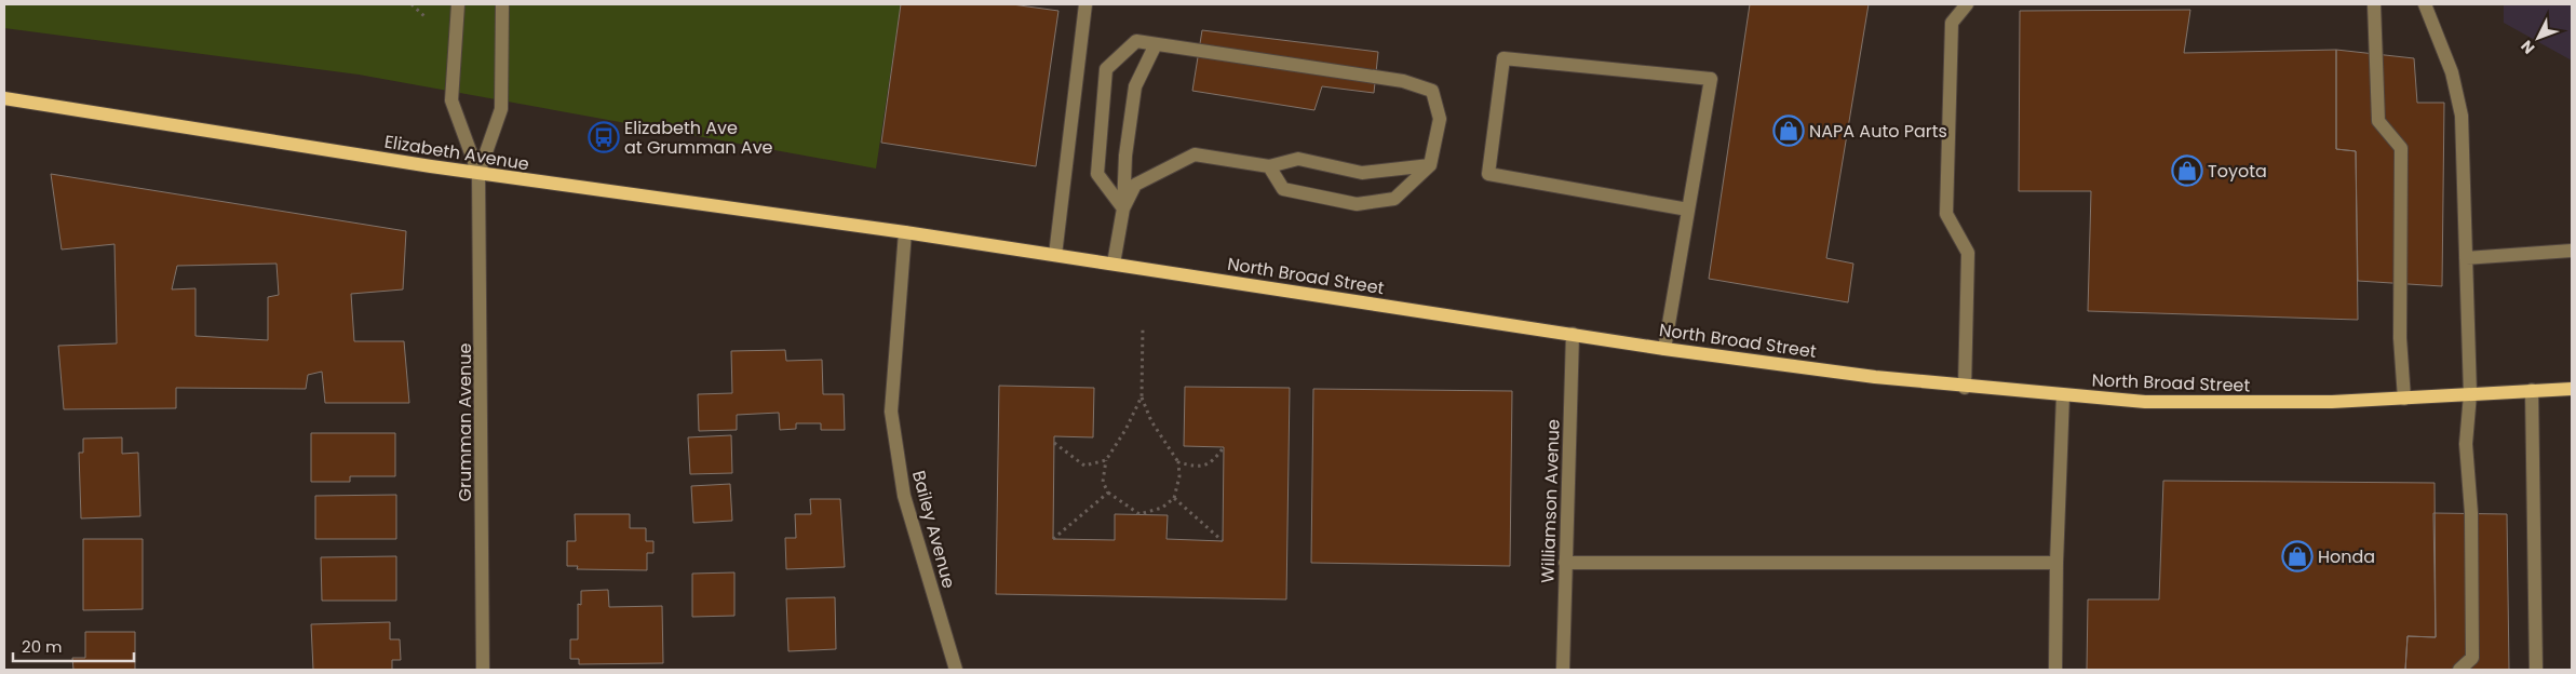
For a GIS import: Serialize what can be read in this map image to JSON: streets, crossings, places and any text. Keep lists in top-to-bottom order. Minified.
{"streets":{"main road":["Elizabeth Avenue","North Broad Street"],"street":["Grumman Avenue","Williamson Avenue","Bailey Avenue"]},"crossings":[["Elizabeth Avenue","North Broad Street"],["Elizabeth Avenue","Grumman Avenue"],["Elizabeth Avenue","Bailey Avenue"],["North Broad Street","Williamson Avenue"],["North Broad Street","Bailey Avenue"]],"places":{"shop":["NAPA Auto Parts","Toyota","Honda"],"bus stop":["Elizabeth Ave at Grumman Ave"]},"scale_bar":"20 m","north":"bottom left"}
